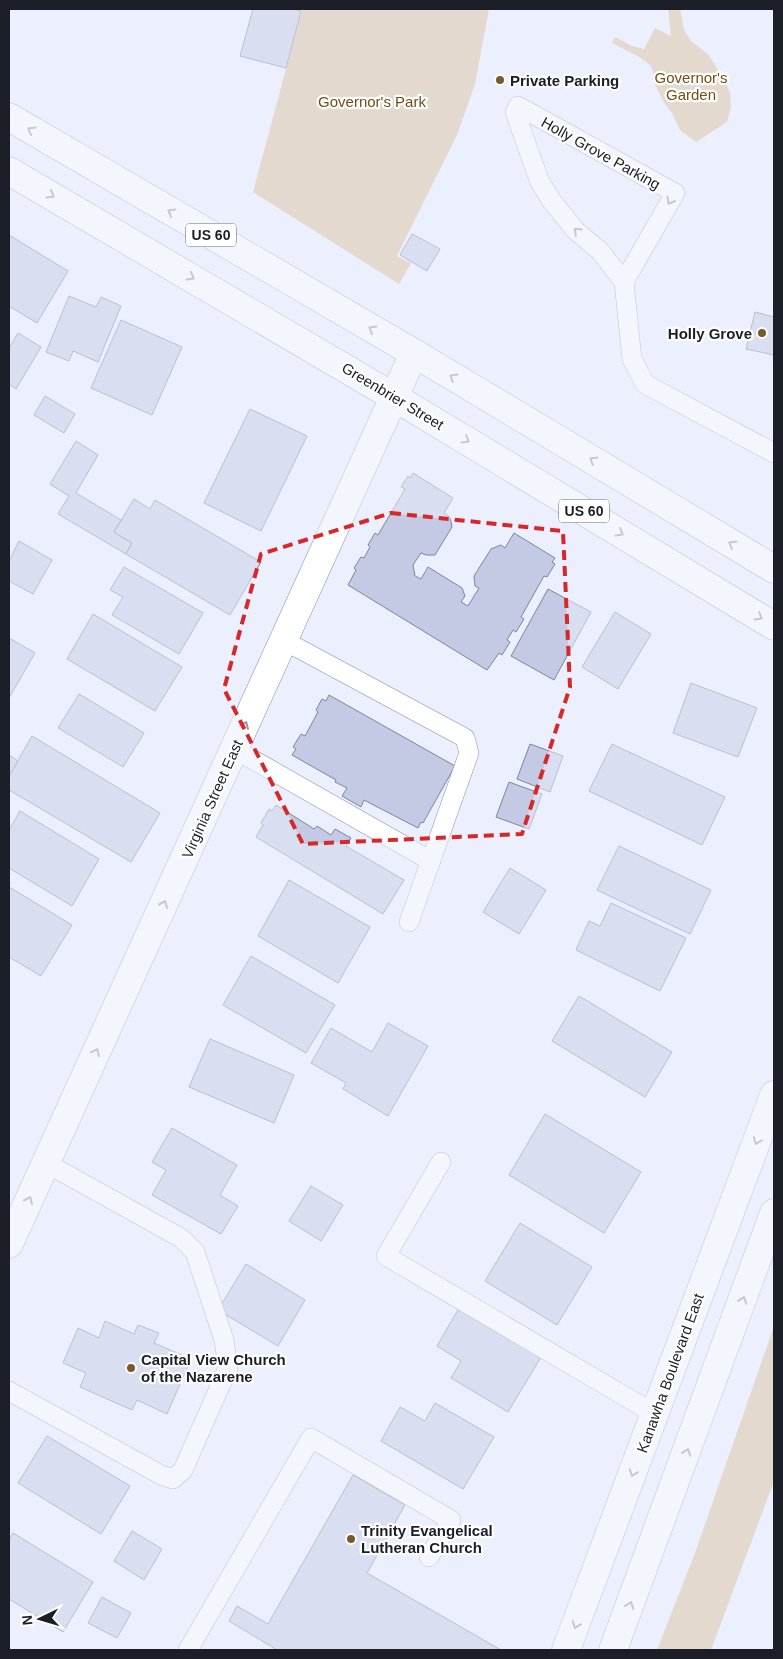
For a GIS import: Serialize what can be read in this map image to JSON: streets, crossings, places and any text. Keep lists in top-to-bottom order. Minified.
{"streets":{"main road":["US 60","Greenbrier Street","Virginia Street East","Kanawha Boulevard East"],"lane":["Holly Grove Parking"]},"crossings":[["US 60","Virginia Street East"],["Greenbrier Street","Virginia Street East"]],"one_way":["Virginia Street East"],"parks":["Governor's Garden","Governor's Park"],"places":["Private Parking","Holly Grove","Capital View Church of the Nazarene","Trinity Evangelical Lutheran Church"],"north":"left"}
